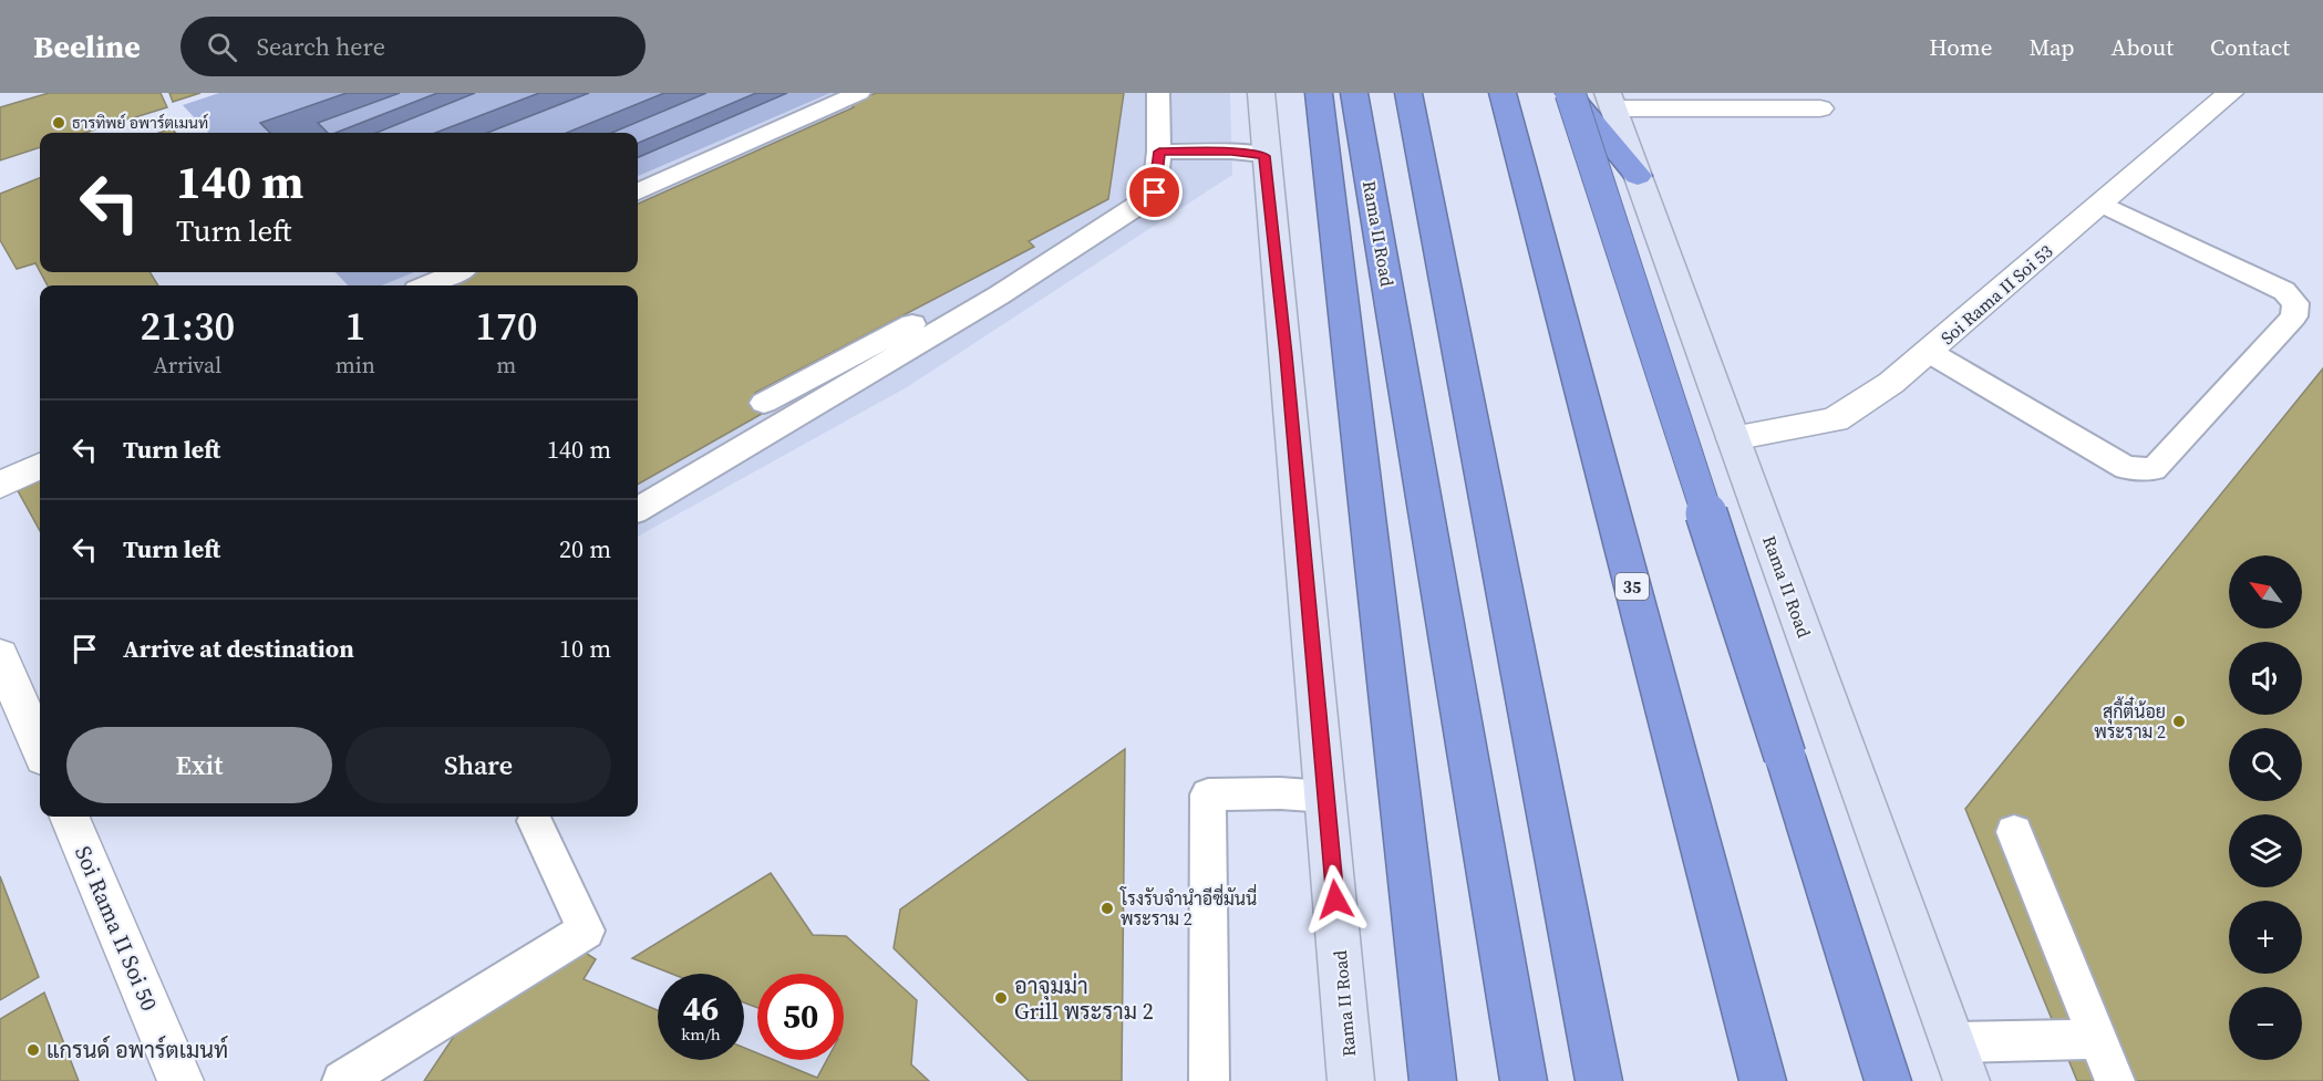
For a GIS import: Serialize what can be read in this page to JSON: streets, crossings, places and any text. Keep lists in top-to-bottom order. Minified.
{"streets":{"highway":["Rama II Road","35"],"street":["Soi Rama II Soi 53","Soi Rama II Soi 50"]},"crossings":[["Rama II Road","Soi Rama II Soi 53"]],"places":["ธารทิพย์ อพาร์ตเมนท์","สุกี้ตี๋น้อย พระราม 2","โรงรับจำนำอีซี่มันนี่ พระราม 2","อาจุมม่า Grill พระราม 2","แกรนด์ อพาร์ตเมนท์"],"north":"top left","page":{"header":"Beeline","search":"Search here","nav":["Home","Map","About","Contact"],"turn":["140 m","Turn left"],"eta":["21:30","Arrival","1","min","170","m"],"list":[{"name":"Turn left","value":"140 m"},{"name":"Turn left","value":"20 m"},{"name":"Arrive at destination","value":"10 m"}],"map_buttons":["+","−"],"buttons":["Exit","Share"],"speed":"46 km/h","limit":"50"}}
